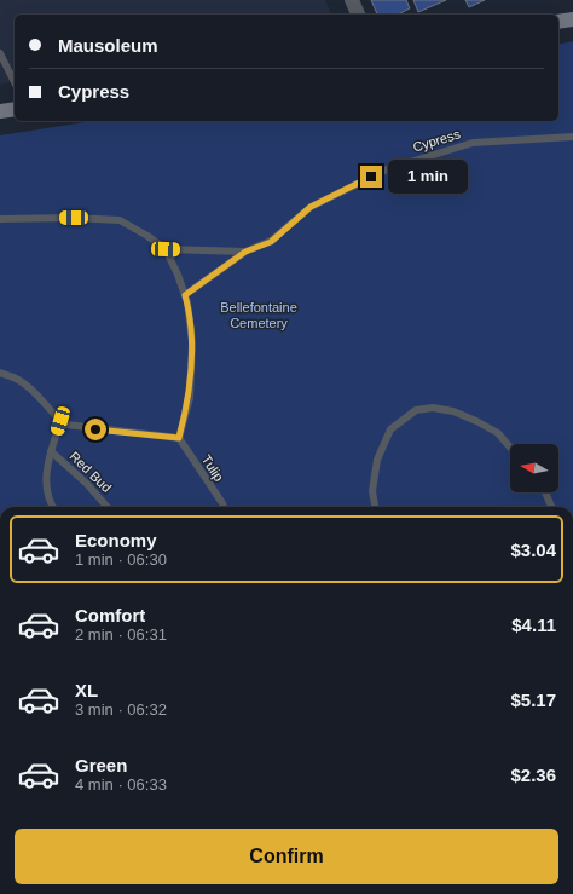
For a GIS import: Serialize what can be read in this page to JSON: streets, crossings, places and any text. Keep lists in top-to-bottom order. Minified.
{"streets":{"lane":["Cypress","Tulip","Red Bud"]},"parks":["Bellefontaine Cemetery"],"north":"left","page":{"banner":["Mausoleum","Cypress"],"bubble":"1 min","list":[{"name":"Economy","note":"1 min · 06:30","value":"$3.04"},{"name":"Comfort","note":"2 min · 06:31","value":"$4.11"},{"name":"XL","note":"3 min · 06:32","value":"$5.17"},{"name":"Green","note":"4 min · 06:33","value":"$2.36"}],"buttons":"Confirm"}}
